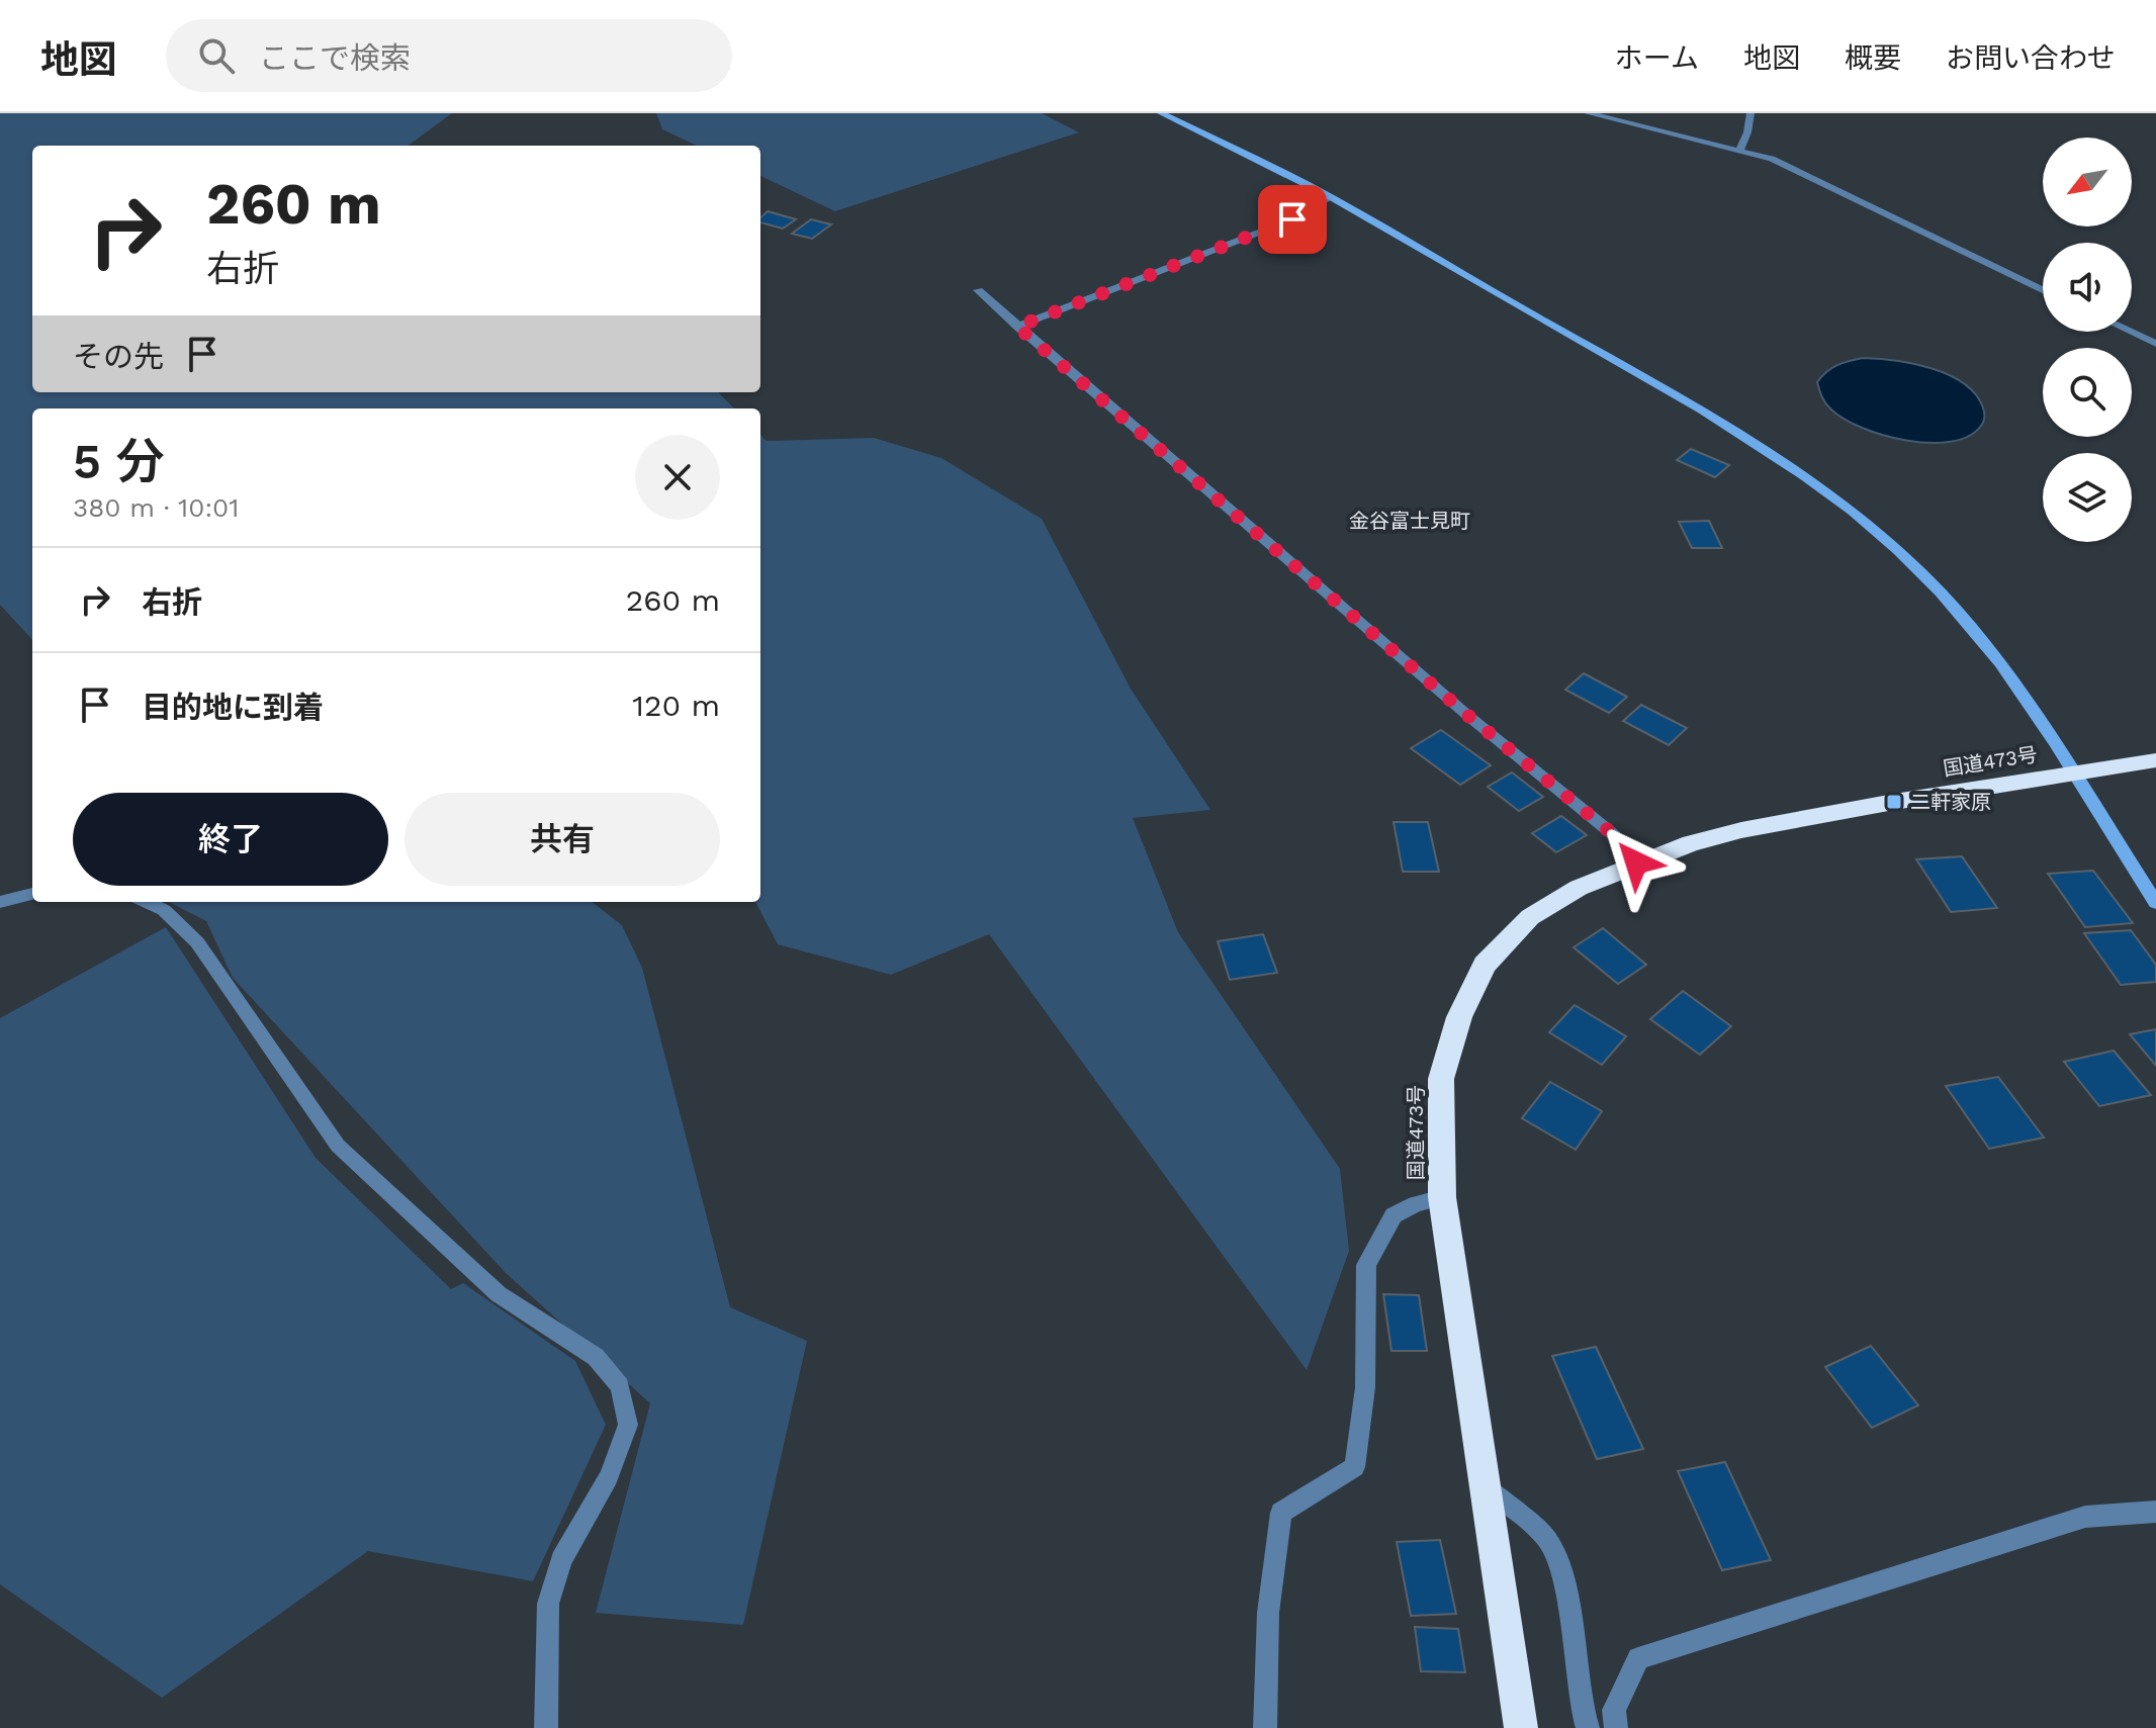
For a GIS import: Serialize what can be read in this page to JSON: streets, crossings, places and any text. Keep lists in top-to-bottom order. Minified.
{"streets":{"highway":["国道473号"]},"districts":["金谷富士見町"],"places":{"transit":["二軒家原"]},"north":"bottom left","page":{"header":"地図","search":"ここで検索","nav":["ホーム","地図","概要","お問い合わせ"],"turn":["260 m","右折"],"then":"その先","heading":["5 分","380 m · 10:01"],"list":[{"name":"右折","value":"260 m"},{"name":"目的地に到着","value":"120 m"}],"buttons":["終了","共有"]}}
